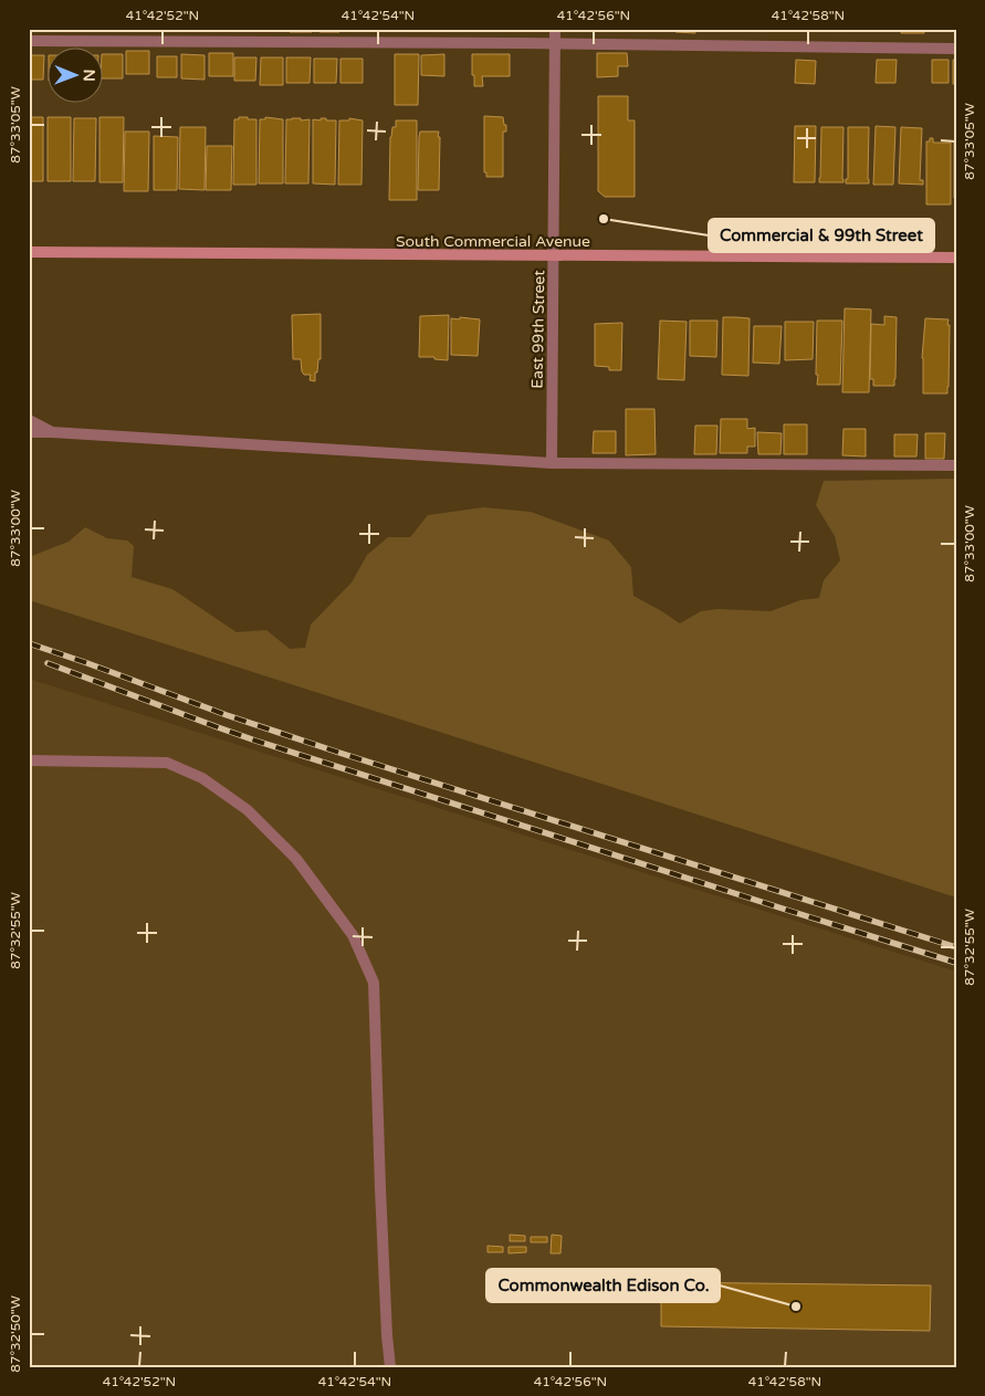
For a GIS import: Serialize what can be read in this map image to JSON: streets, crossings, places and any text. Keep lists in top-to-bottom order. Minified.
{"streets":{"main road":["South Commercial Avenue"],"street":["East 99th Street"]},"crossings":[["South Commercial Avenue","East 99th Street"]],"places":["Commercial & 99th Street","Commonwealth Edison Co."],"north":"right","coordinates":["41°42'52\"N","41°42'54\"N","41°42'56\"N","41°42'58\"N","87°33'05\"W","87°33'00\"W","87°32'55\"W","87°32'50\"W"]}
